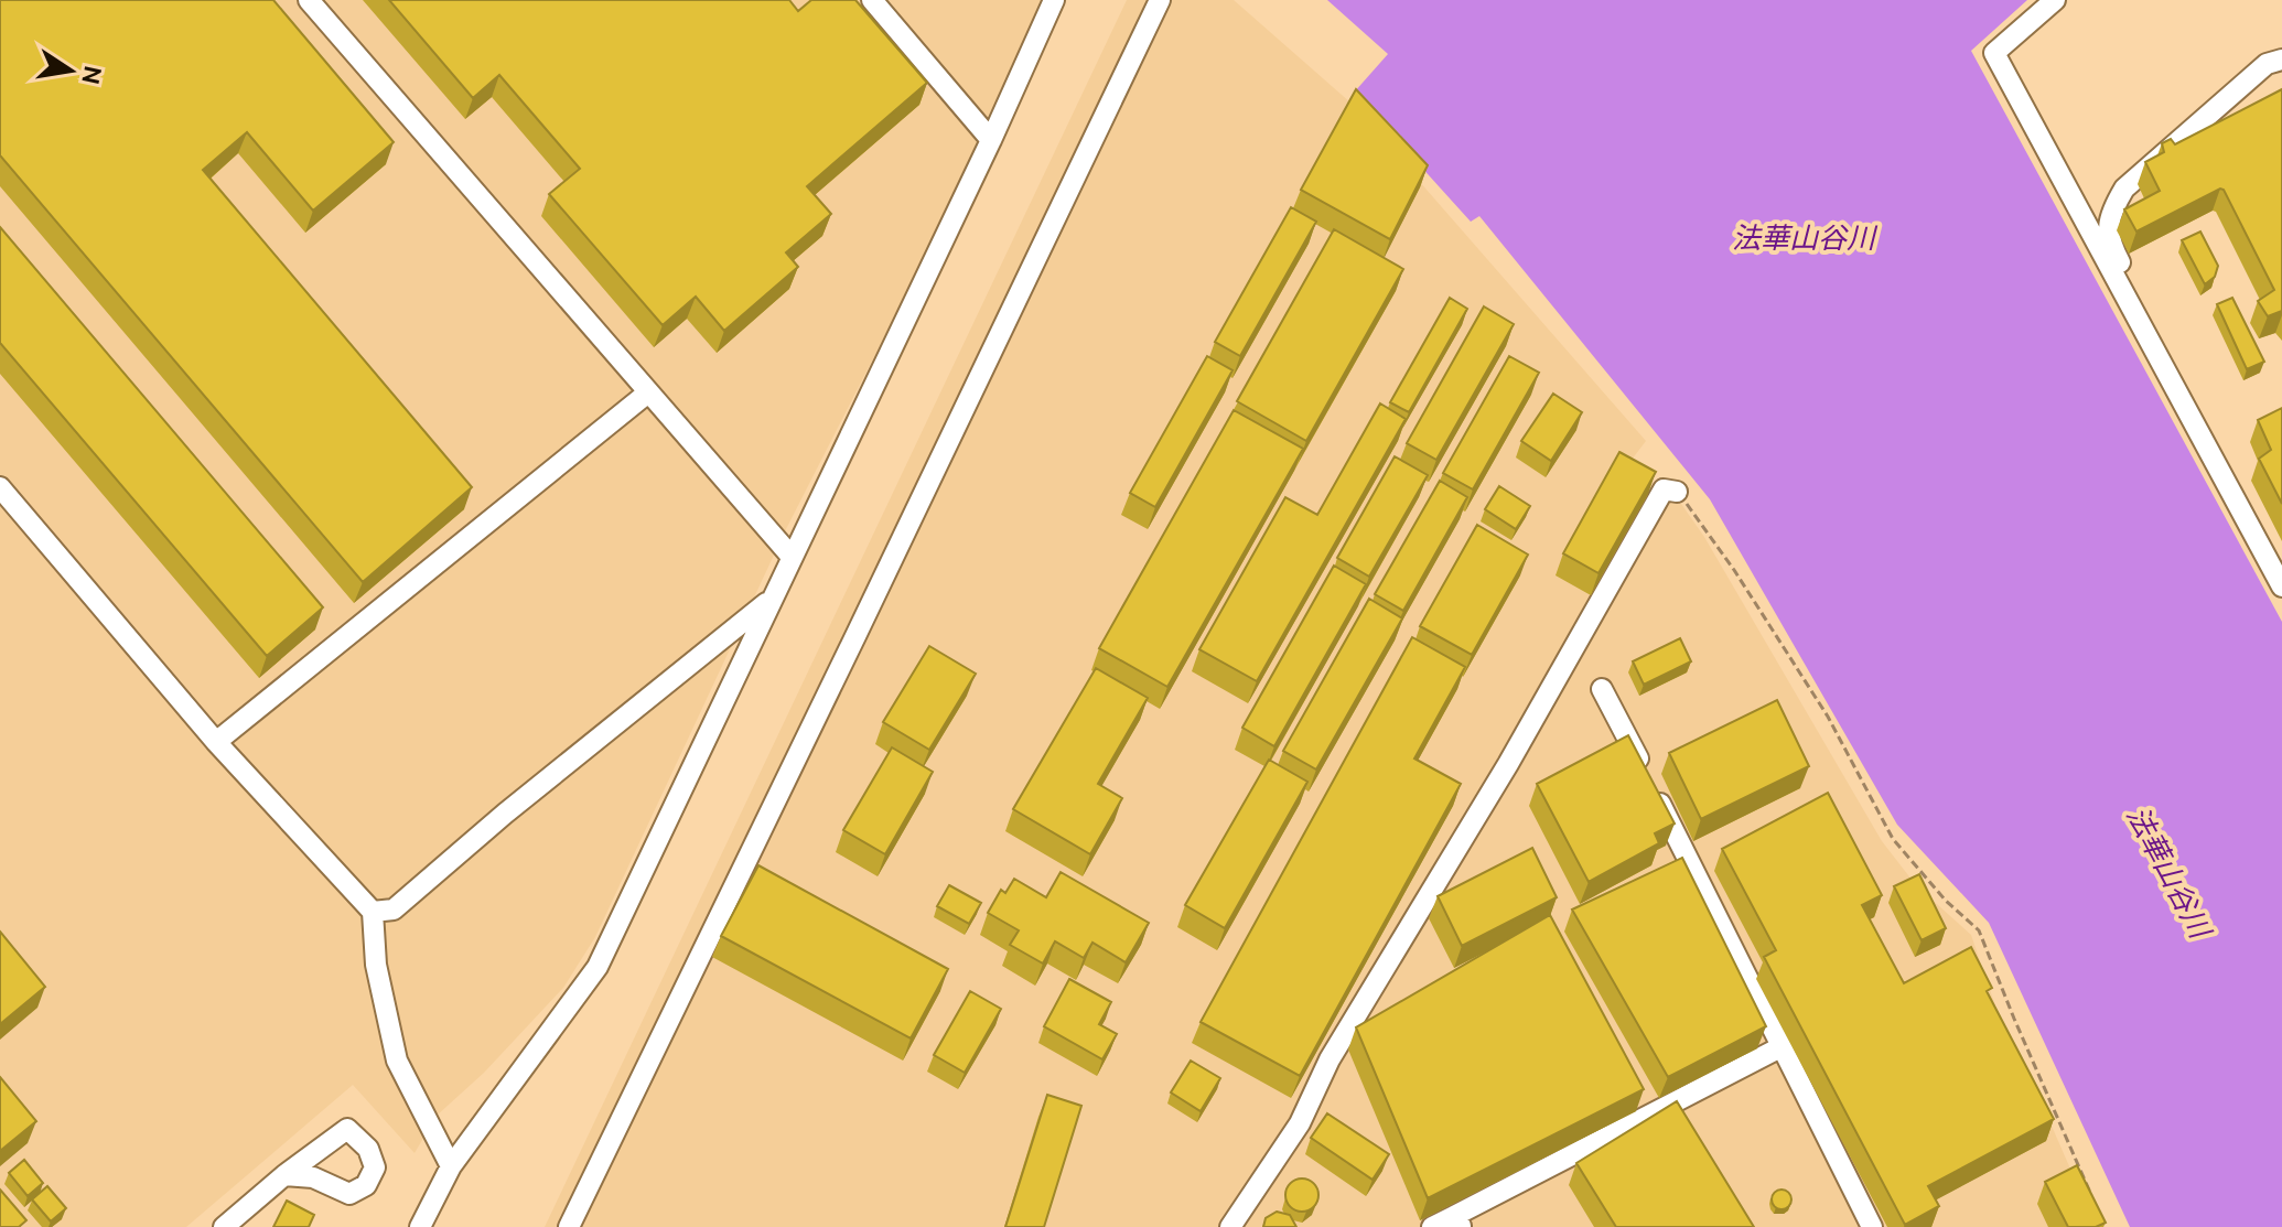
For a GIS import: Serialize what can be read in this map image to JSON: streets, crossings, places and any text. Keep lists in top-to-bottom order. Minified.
{"water":["法華山谷川"],"north":"right"}
